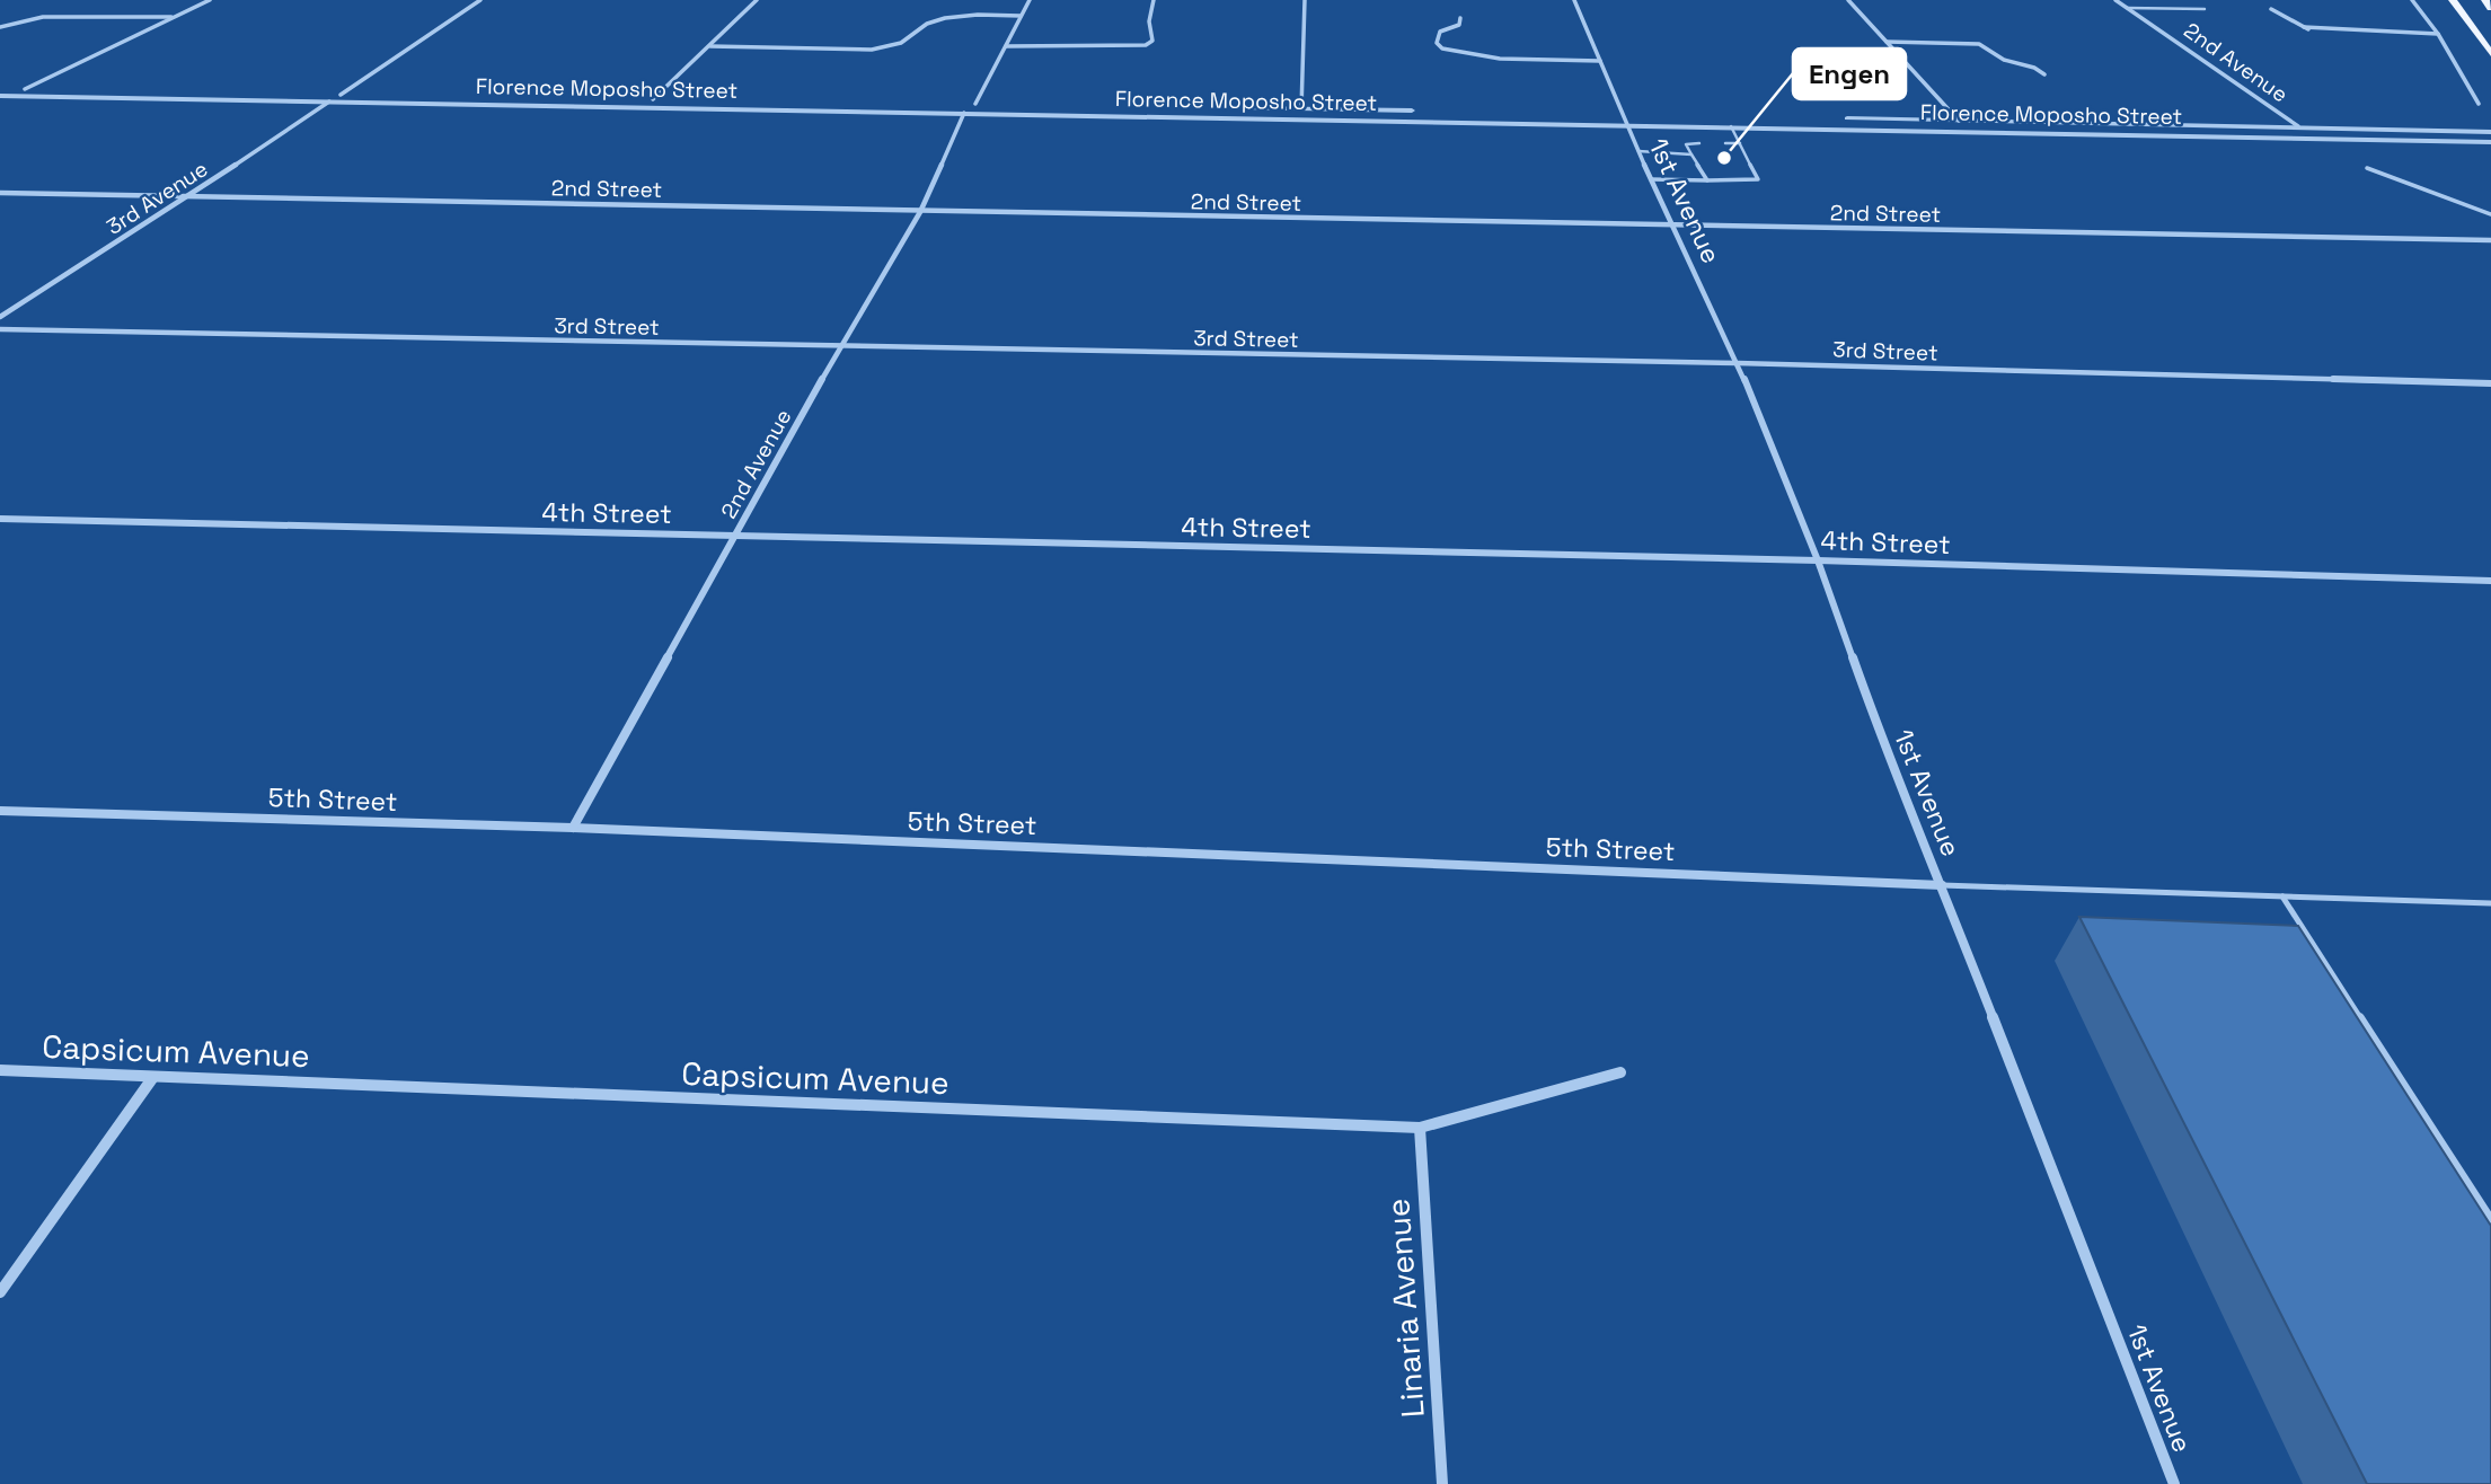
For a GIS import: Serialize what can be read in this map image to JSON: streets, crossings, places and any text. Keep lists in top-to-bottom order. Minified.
{"streets":{"street":["2nd Avenue","Florence Moposho Street","2nd Street","3rd Avenue","1st Avenue","3rd Street","4th Street","5th Street","Capsicum Avenue","Linaria Avenue"]},"crossings":[["2nd Avenue","Florence Moposho Street"],["2nd Avenue","2nd Street"],["2nd Avenue","3rd Street"],["2nd Avenue","4th Street"],["2nd Avenue","5th Street"],["Florence Moposho Street","3rd Avenue"],["Florence Moposho Street","1st Avenue"],["2nd Street","3rd Avenue"],["2nd Street","1st Avenue"],["1st Avenue","3rd Street"],["1st Avenue","4th Street"],["1st Avenue","5th Street"],["Capsicum Avenue","Linaria Avenue"]],"places":["Engen"]}
